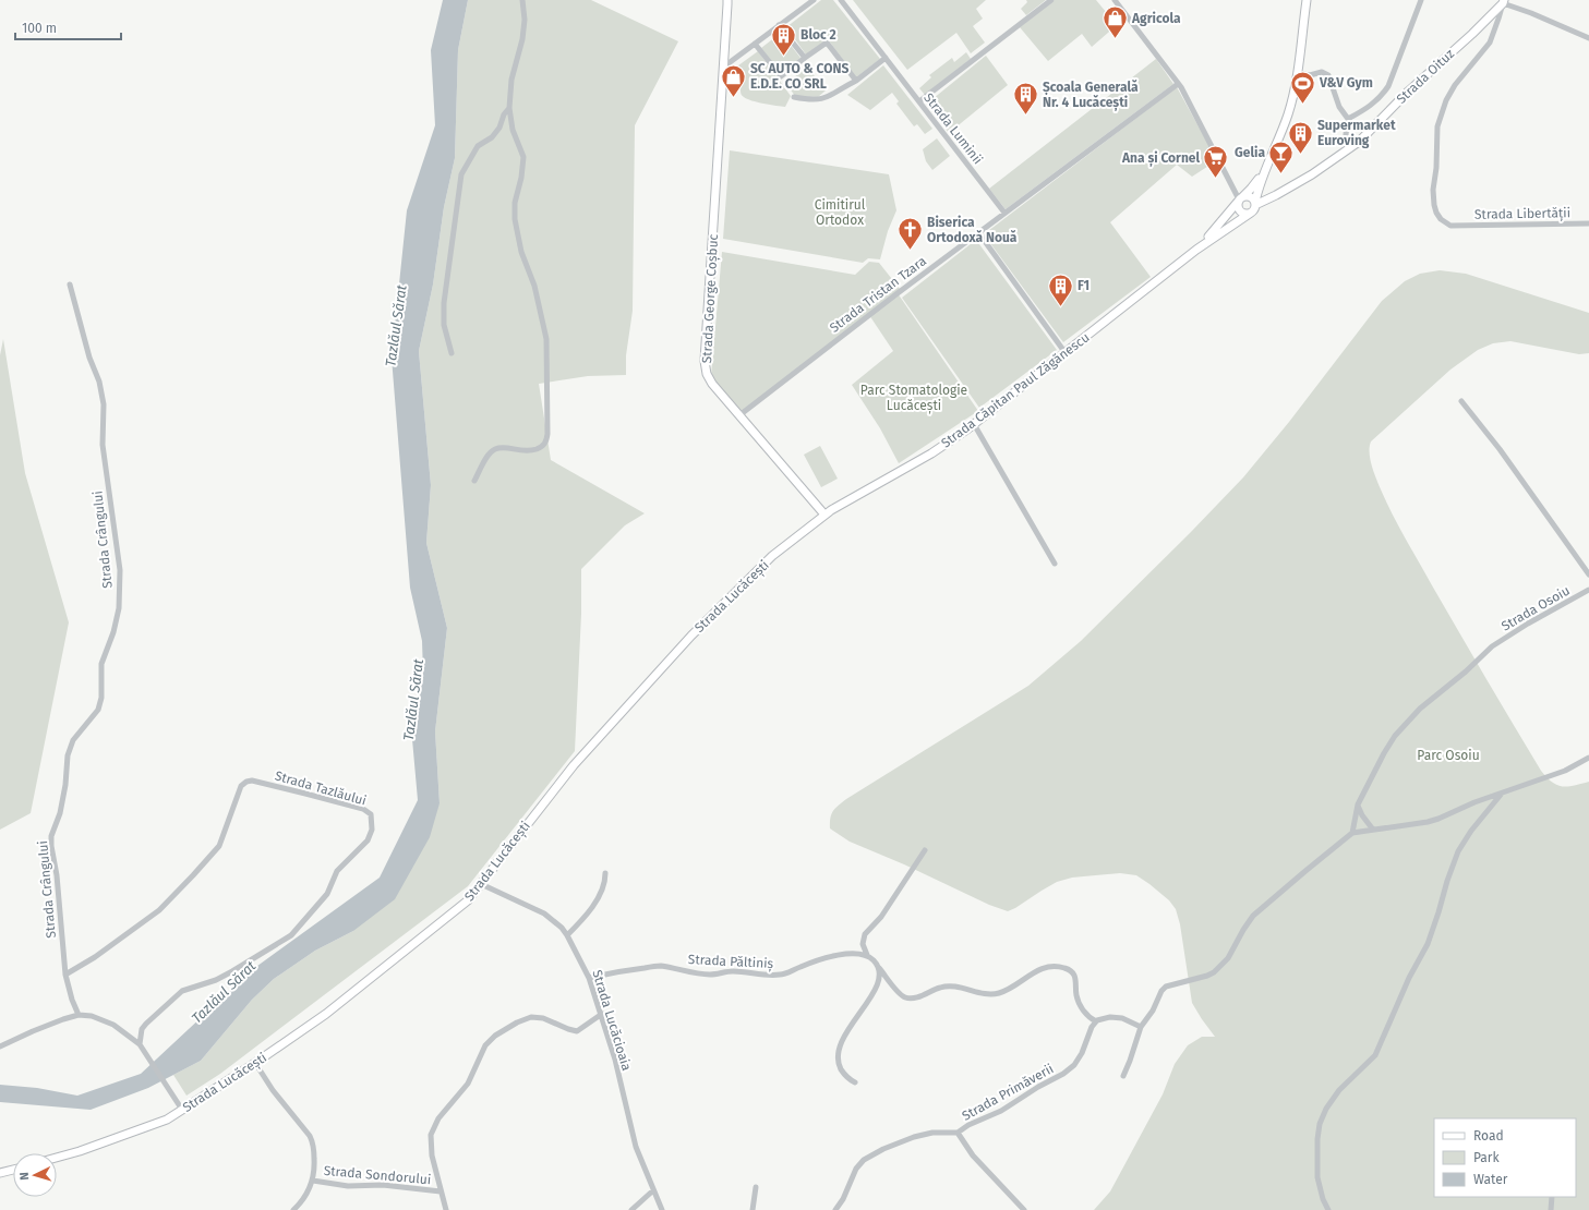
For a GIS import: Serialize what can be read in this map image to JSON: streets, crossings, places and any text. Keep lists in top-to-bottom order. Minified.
{"streets":{"main road":["Strada Oituz","Strada George Coșbuc","Strada Căpitan Paul Zăgănescu","Strada Lucăcești"],"street":["Strada Luminii","Strada Libertății","Strada Tristan Tzara","Strada Crângului","Strada Osoiu","Strada Tazlăului","Strada Păltiniș","Strada Lucăcioaia","Strada Primăverii","Strada Sondorului"]},"crossings":[["Strada Oituz","Strada Libertății"],["Strada Oituz","Strada Căpitan Paul Zăgănescu"],["Strada Luminii","Strada Tristan Tzara"],["Strada Tristan Tzara","Strada George Coșbuc"],["Strada George Coșbuc","Strada Căpitan Paul Zăgănescu"],["Strada George Coșbuc","Strada Lucăcești"],["Strada Căpitan Paul Zăgănescu","Strada Lucăcești"],["Strada Crângului","Strada Tazlăului"],["Strada Lucăcești","Strada Lucăcioaia"],["Strada Păltiniș","Strada Lucăcioaia"],["Strada Lucăcioaia","Strada Sondorului"]],"water":["Tazlăul Sărat"],"parks":["Cimitirul Ortodox","Parc Stomatologie Lucăcești","Parc Osoiu"],"places":{"shop":["Agricola","SC AUTO & CONS E.D.E. CO SRL"],"building":["Bloc 2","Școala Generală Nr. 4 Lucăcești","Supermarket Euroving","F1"],"sports":["V&V Gym"],"bar":["Gelia"],"supermarket":["Ana și Cornel"],"church":["Biserica Ortodoxă Nouă"]},"legend":["Road","Park","Water"],"scale_bar":"100 m","north":"left"}
